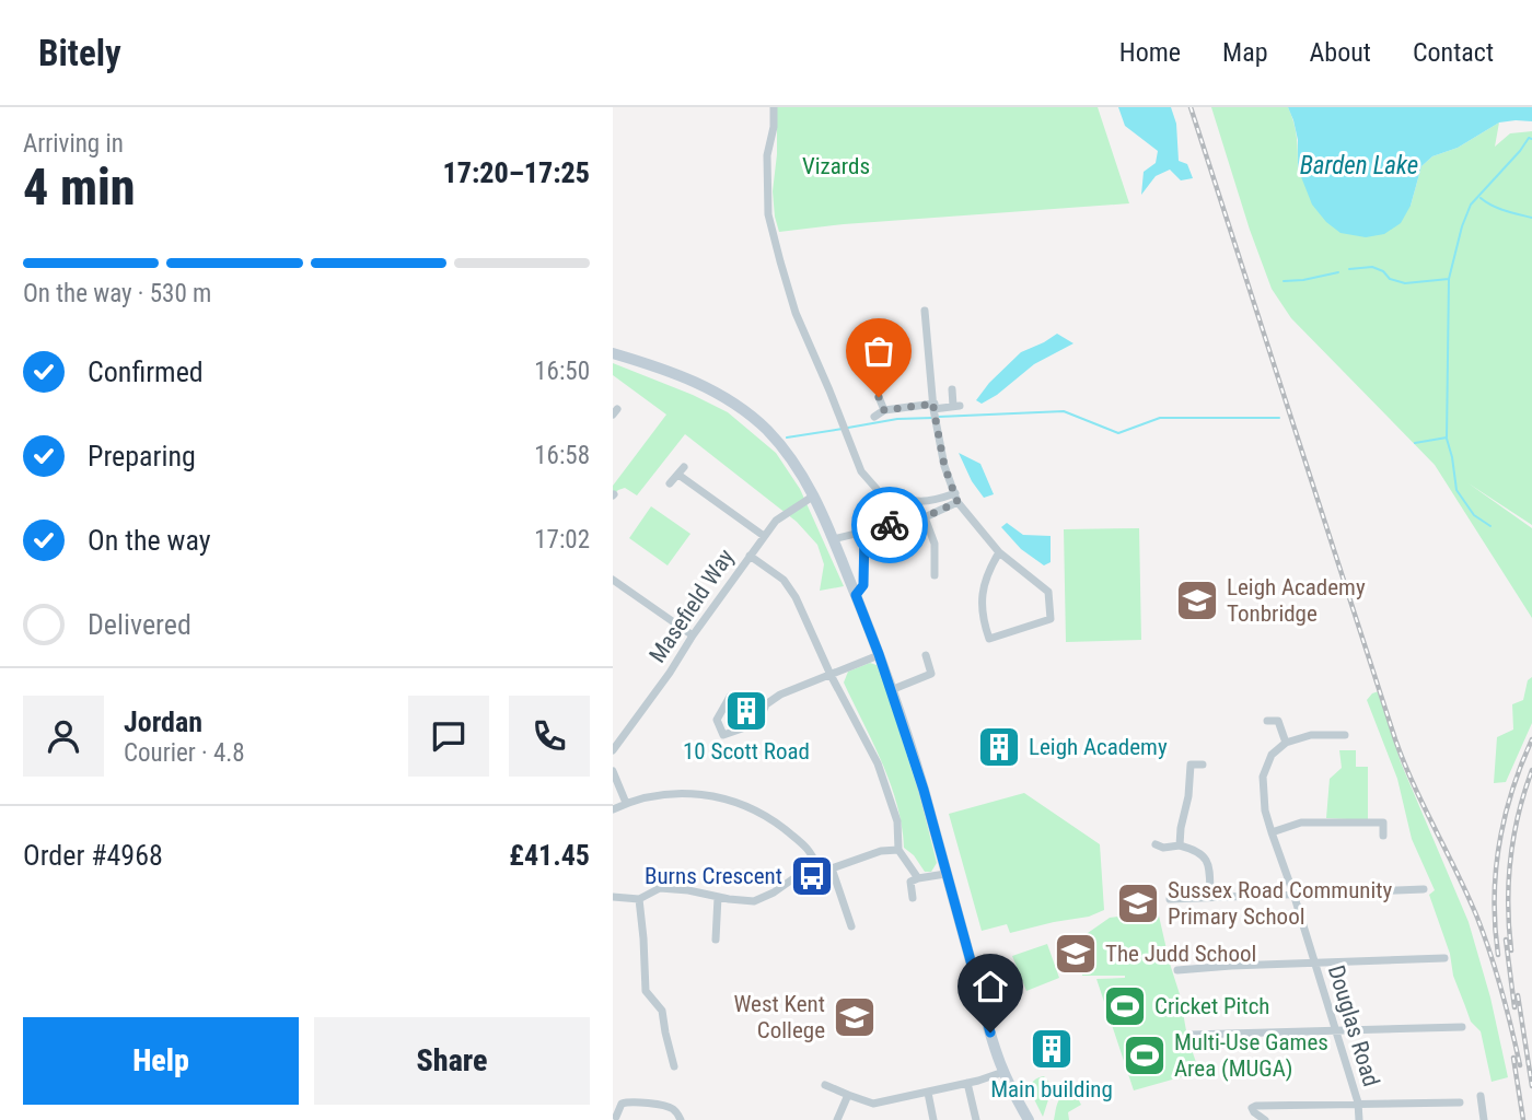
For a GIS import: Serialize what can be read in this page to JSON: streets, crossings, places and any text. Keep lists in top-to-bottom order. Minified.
{"streets":{"street":["Masefield Way","Douglas Road"]},"water":["Barden Lake"],"parks":["Vizards"],"places":{"school or university":["Leigh Academy Tonbridge","Sussex Road Community Primary School","The Judd School","West Kent College"],"building":["10 Scott Road","Leigh Academy","Main building"],"bus stop":["Burns Crescent"],"sports":["Cricket Pitch","Multi-Use Games Area (MUGA)"]},"page":{"header":"Bitely","nav":["Home","Map","About","Contact"],"heading":["4 min","Arriving in","17:20–17:25"],"panel":["Jordan","Courier · 4.8","Order #4968","£41.45"],"bar":"On the way · 530 m","list":[["Confirmed","16:50"],["Preparing","16:58"],["On the way","17:02"],"Delivered"],"buttons":["Help","Share"]}}
